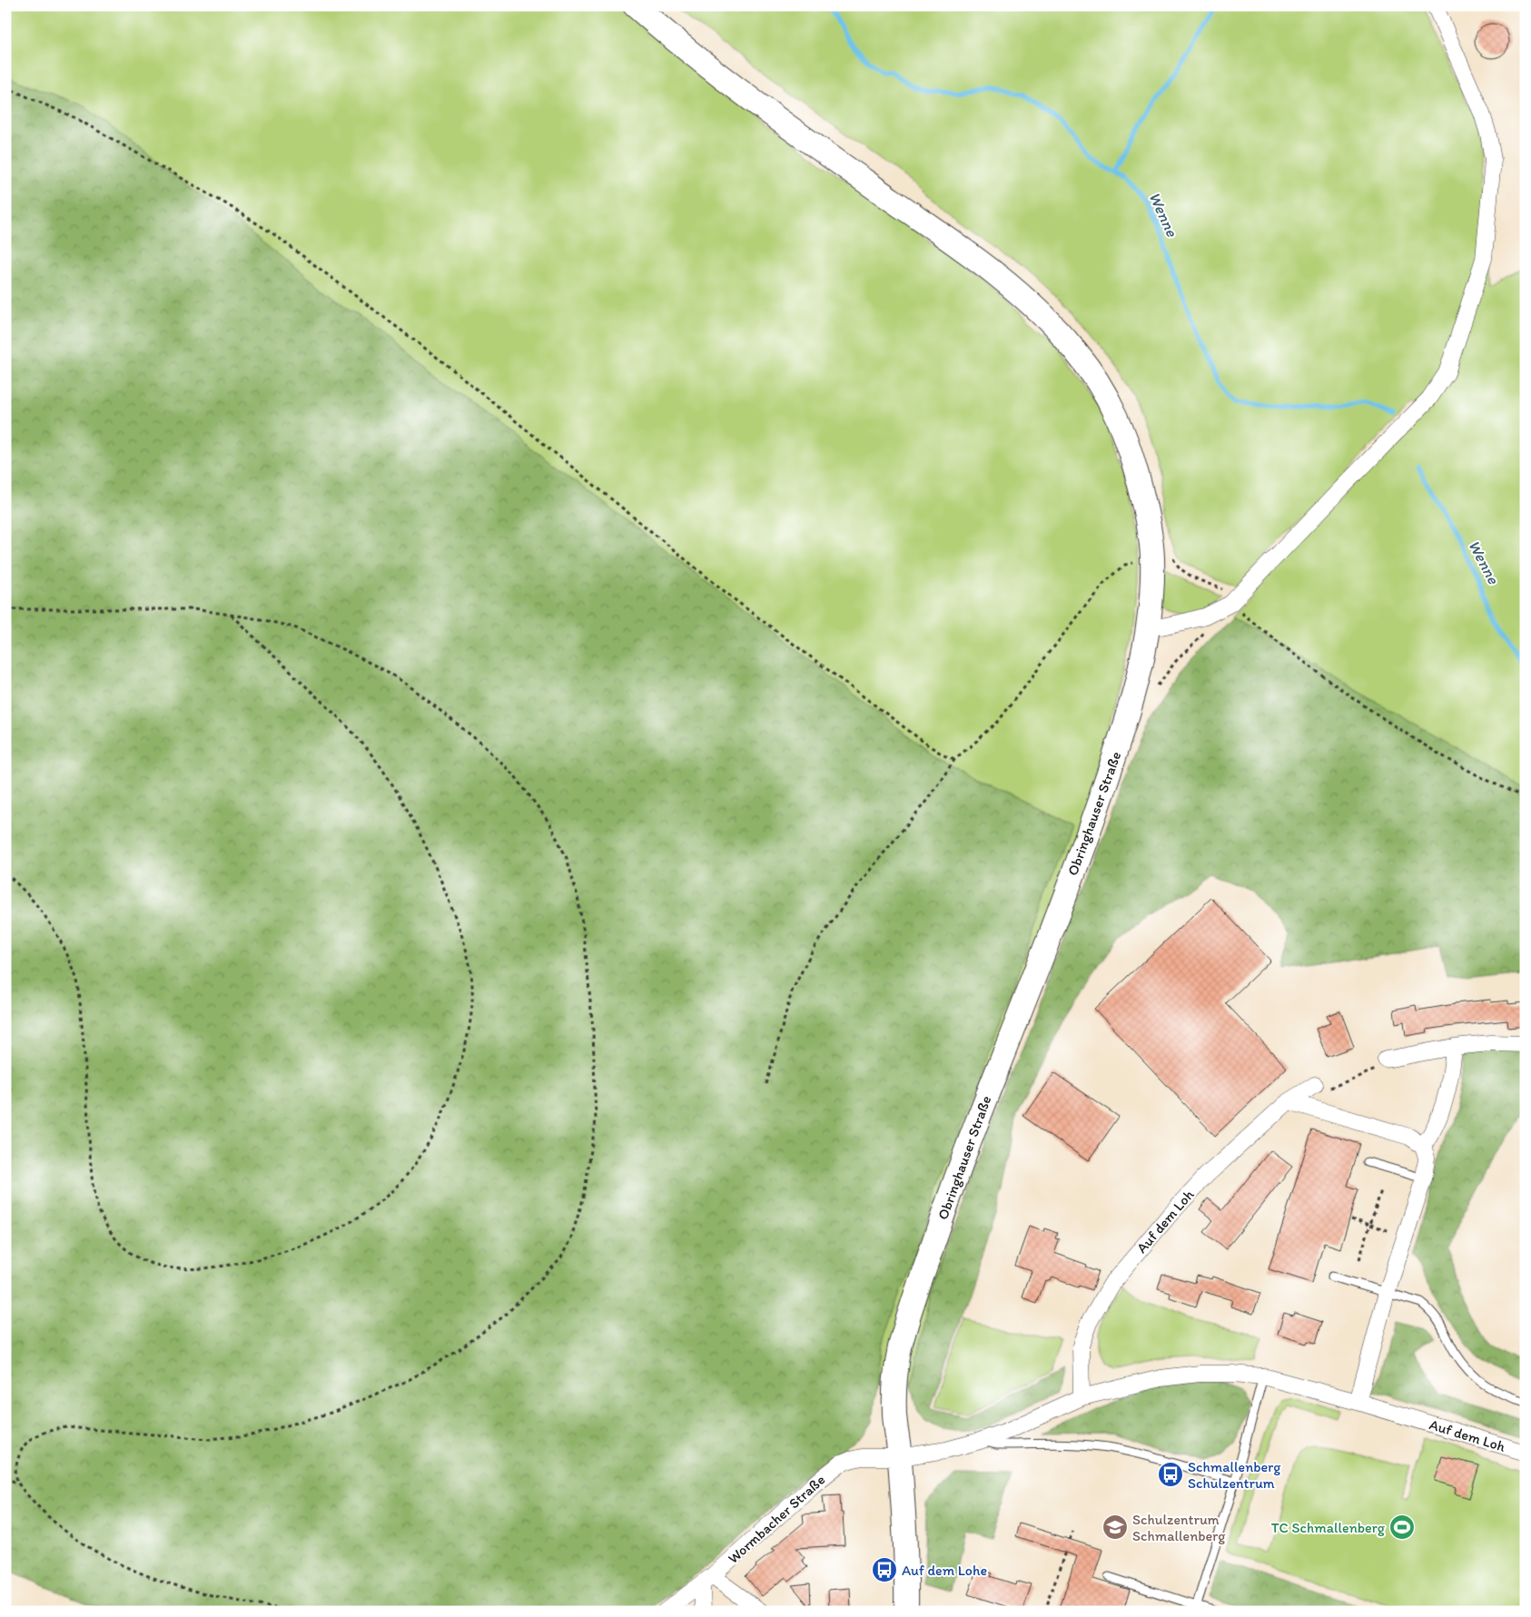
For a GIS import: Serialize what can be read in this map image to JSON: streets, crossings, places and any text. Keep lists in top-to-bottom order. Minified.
{"streets":{"street":["Obringhauser Straße","Auf dem Loh","Wormbacher Straße"]},"crossings":[["Obringhauser Straße","Auf dem Loh"],["Obringhauser Straße","Wormbacher Straße"],["Auf dem Loh","Wormbacher Straße"]],"water":["Wenne"],"places":{"bus stop":["Schmallenberg Schulzentrum","Auf dem Lohe"],"school or university":["Schulzentrum Schmallenberg"],"sports":["TC Schmallenberg"]}}
